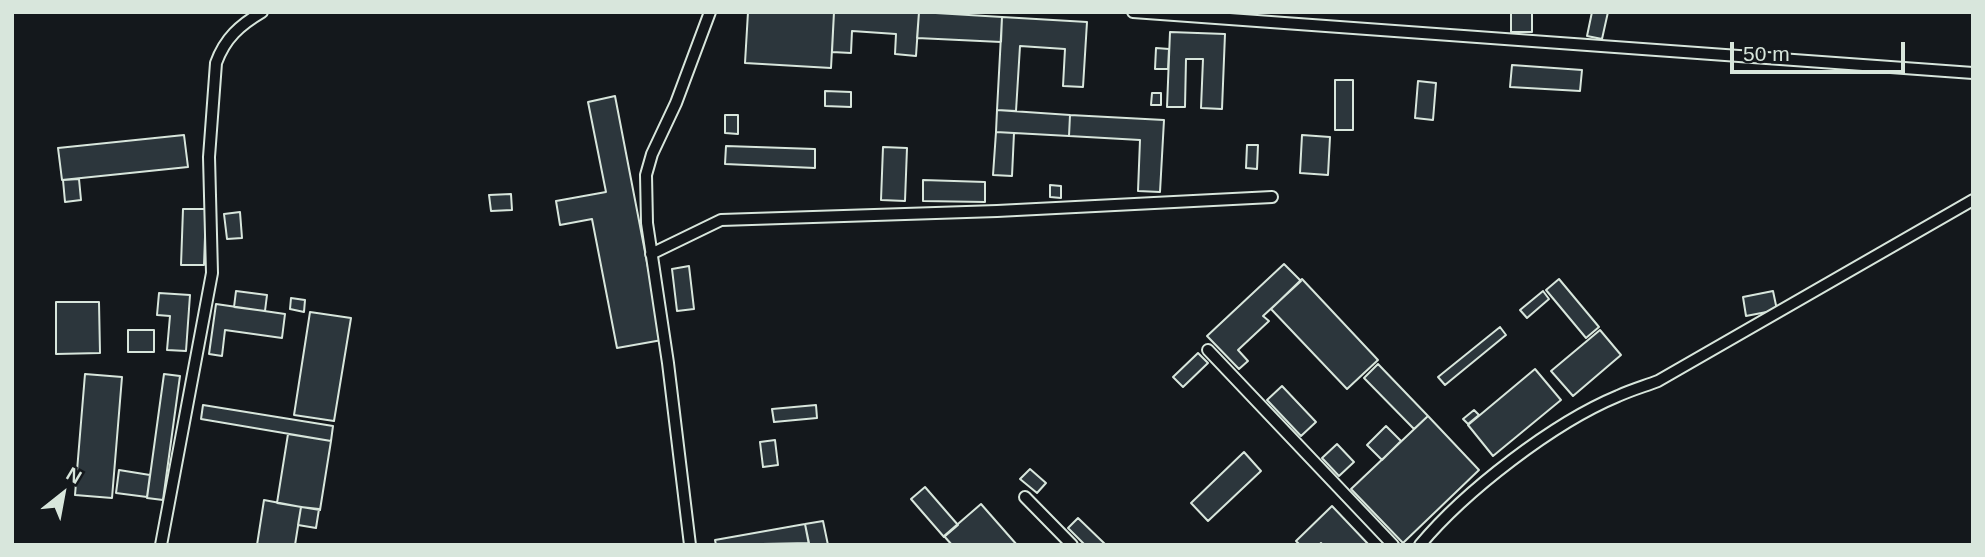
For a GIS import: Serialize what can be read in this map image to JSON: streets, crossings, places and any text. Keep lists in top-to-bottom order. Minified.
{"scale_bar":"50 m","north":"top right"}
